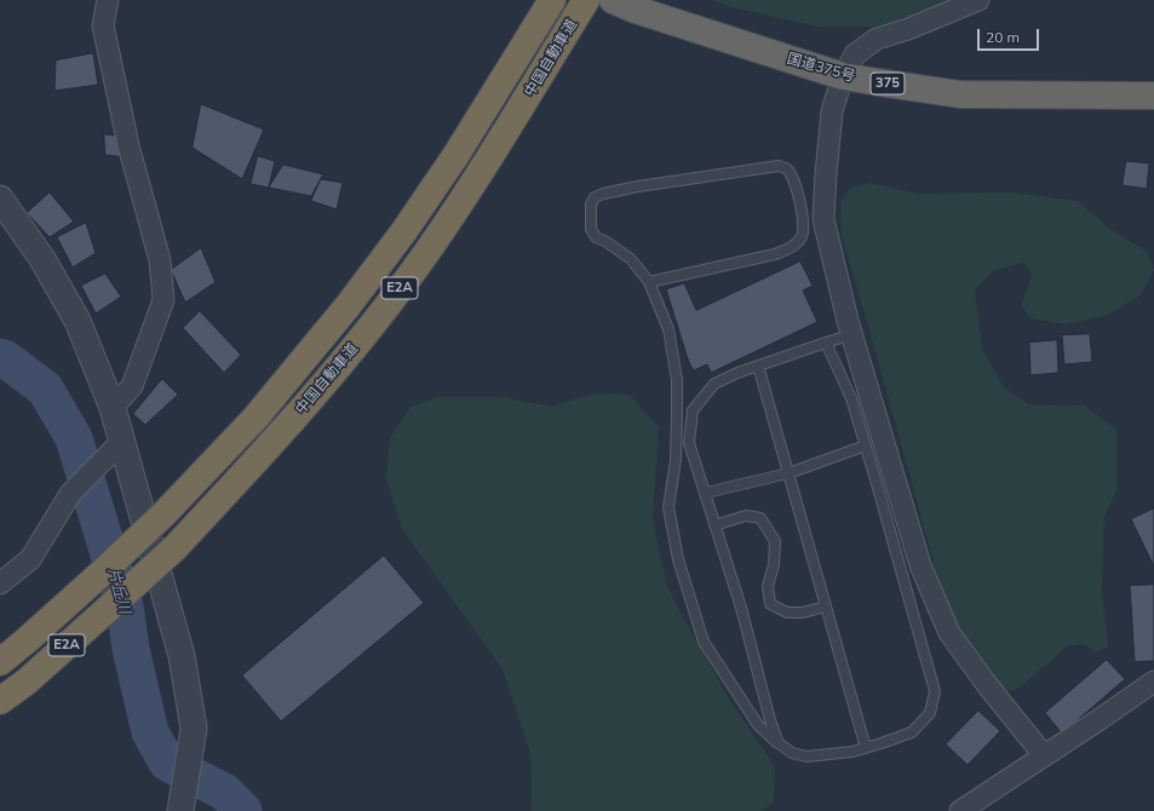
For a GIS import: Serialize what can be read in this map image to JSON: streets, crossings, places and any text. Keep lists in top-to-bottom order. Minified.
{"streets":{"highway":["中国自動車道","国道375号","375","E2A"]},"water":["片丘川"],"scale_bar":"20 m"}
